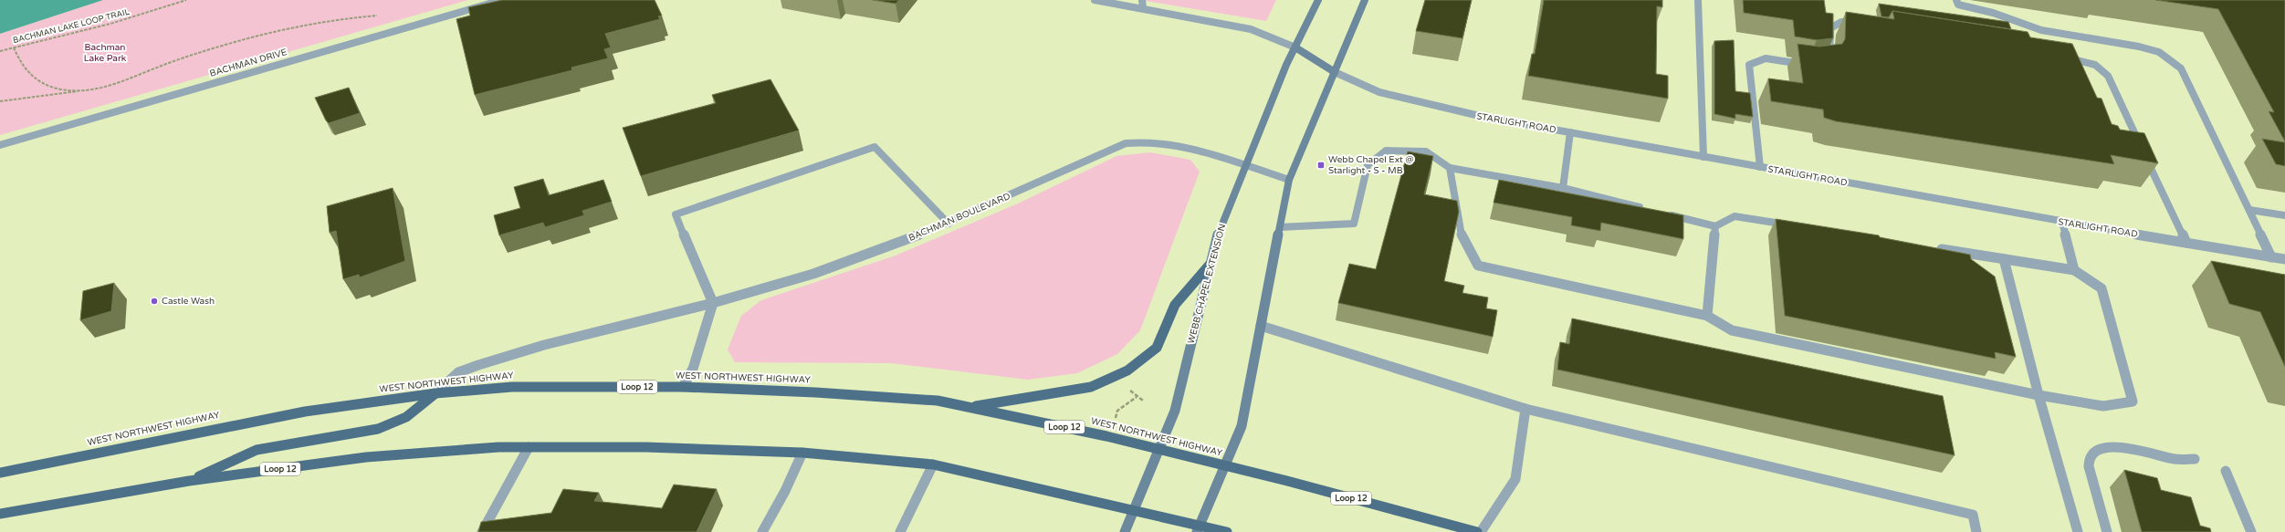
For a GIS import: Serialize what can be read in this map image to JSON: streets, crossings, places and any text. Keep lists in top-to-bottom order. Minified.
{"streets":{"main road":["WEBB CHAPEL EXTENSION","WEST NORTHWEST HIGHWAY","Loop 12"],"street":["BACHMAN DRIVE","STARLIGHT ROAD","BACHMAN BOULEVARD"],"path":["BACHMAN LAKE LOOP TRAIL"]},"crossings":[["BACHMAN BOULEVARD","WEBB CHAPEL EXTENSION"],["BACHMAN BOULEVARD","WEST NORTHWEST HIGHWAY"],["WEBB CHAPEL EXTENSION","WEST NORTHWEST HIGHWAY"],["WEBB CHAPEL EXTENSION","Loop 12"]],"parks":["Bachman Lake Park"],"places":{"transit":["Webb Chapel Ext @ Starlight - S - MB"],"other":["Castle Wash"]}}
